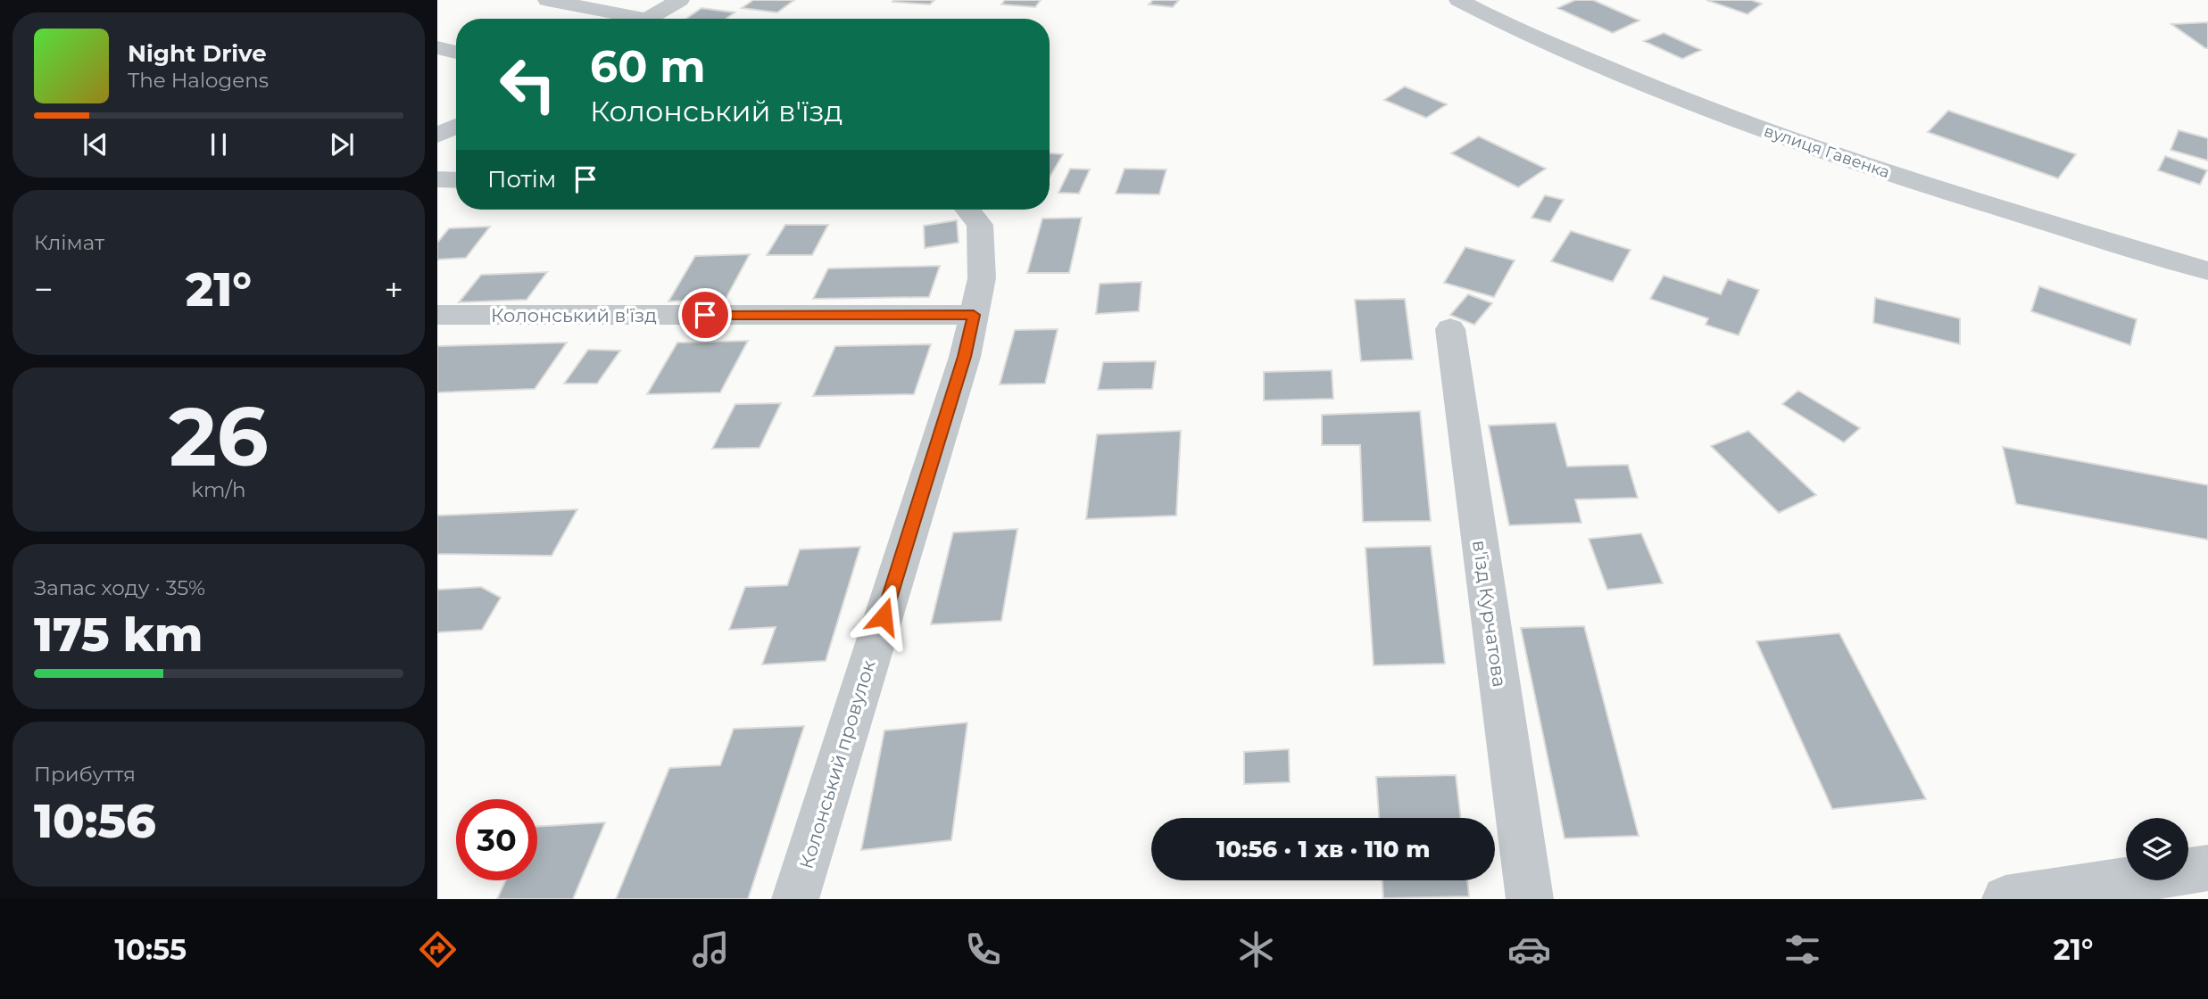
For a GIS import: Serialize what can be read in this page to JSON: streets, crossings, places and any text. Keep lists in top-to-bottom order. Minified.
{"streets":{"street":["вулиця Гавенка","Колонський в'їзд","в'їзд Курчатова","Колонський провулок"]},"crossings":[["Колонський в'їзд","Колонський провулок"]],"page":{"turn":["60 m","Колонський в'їзд"],"song":["Night Drive","The Halogens"],"then":"Потім","tile":["Клімат",["26","km/h"],["Запас ходу · 35%","175 km"],["Прибуття","10:56"]],"heat":["−","21°","+"],"limit":"30","trip":"10:56 · 1 хв · 110 m","tabs":["10:55","21°"]}}
